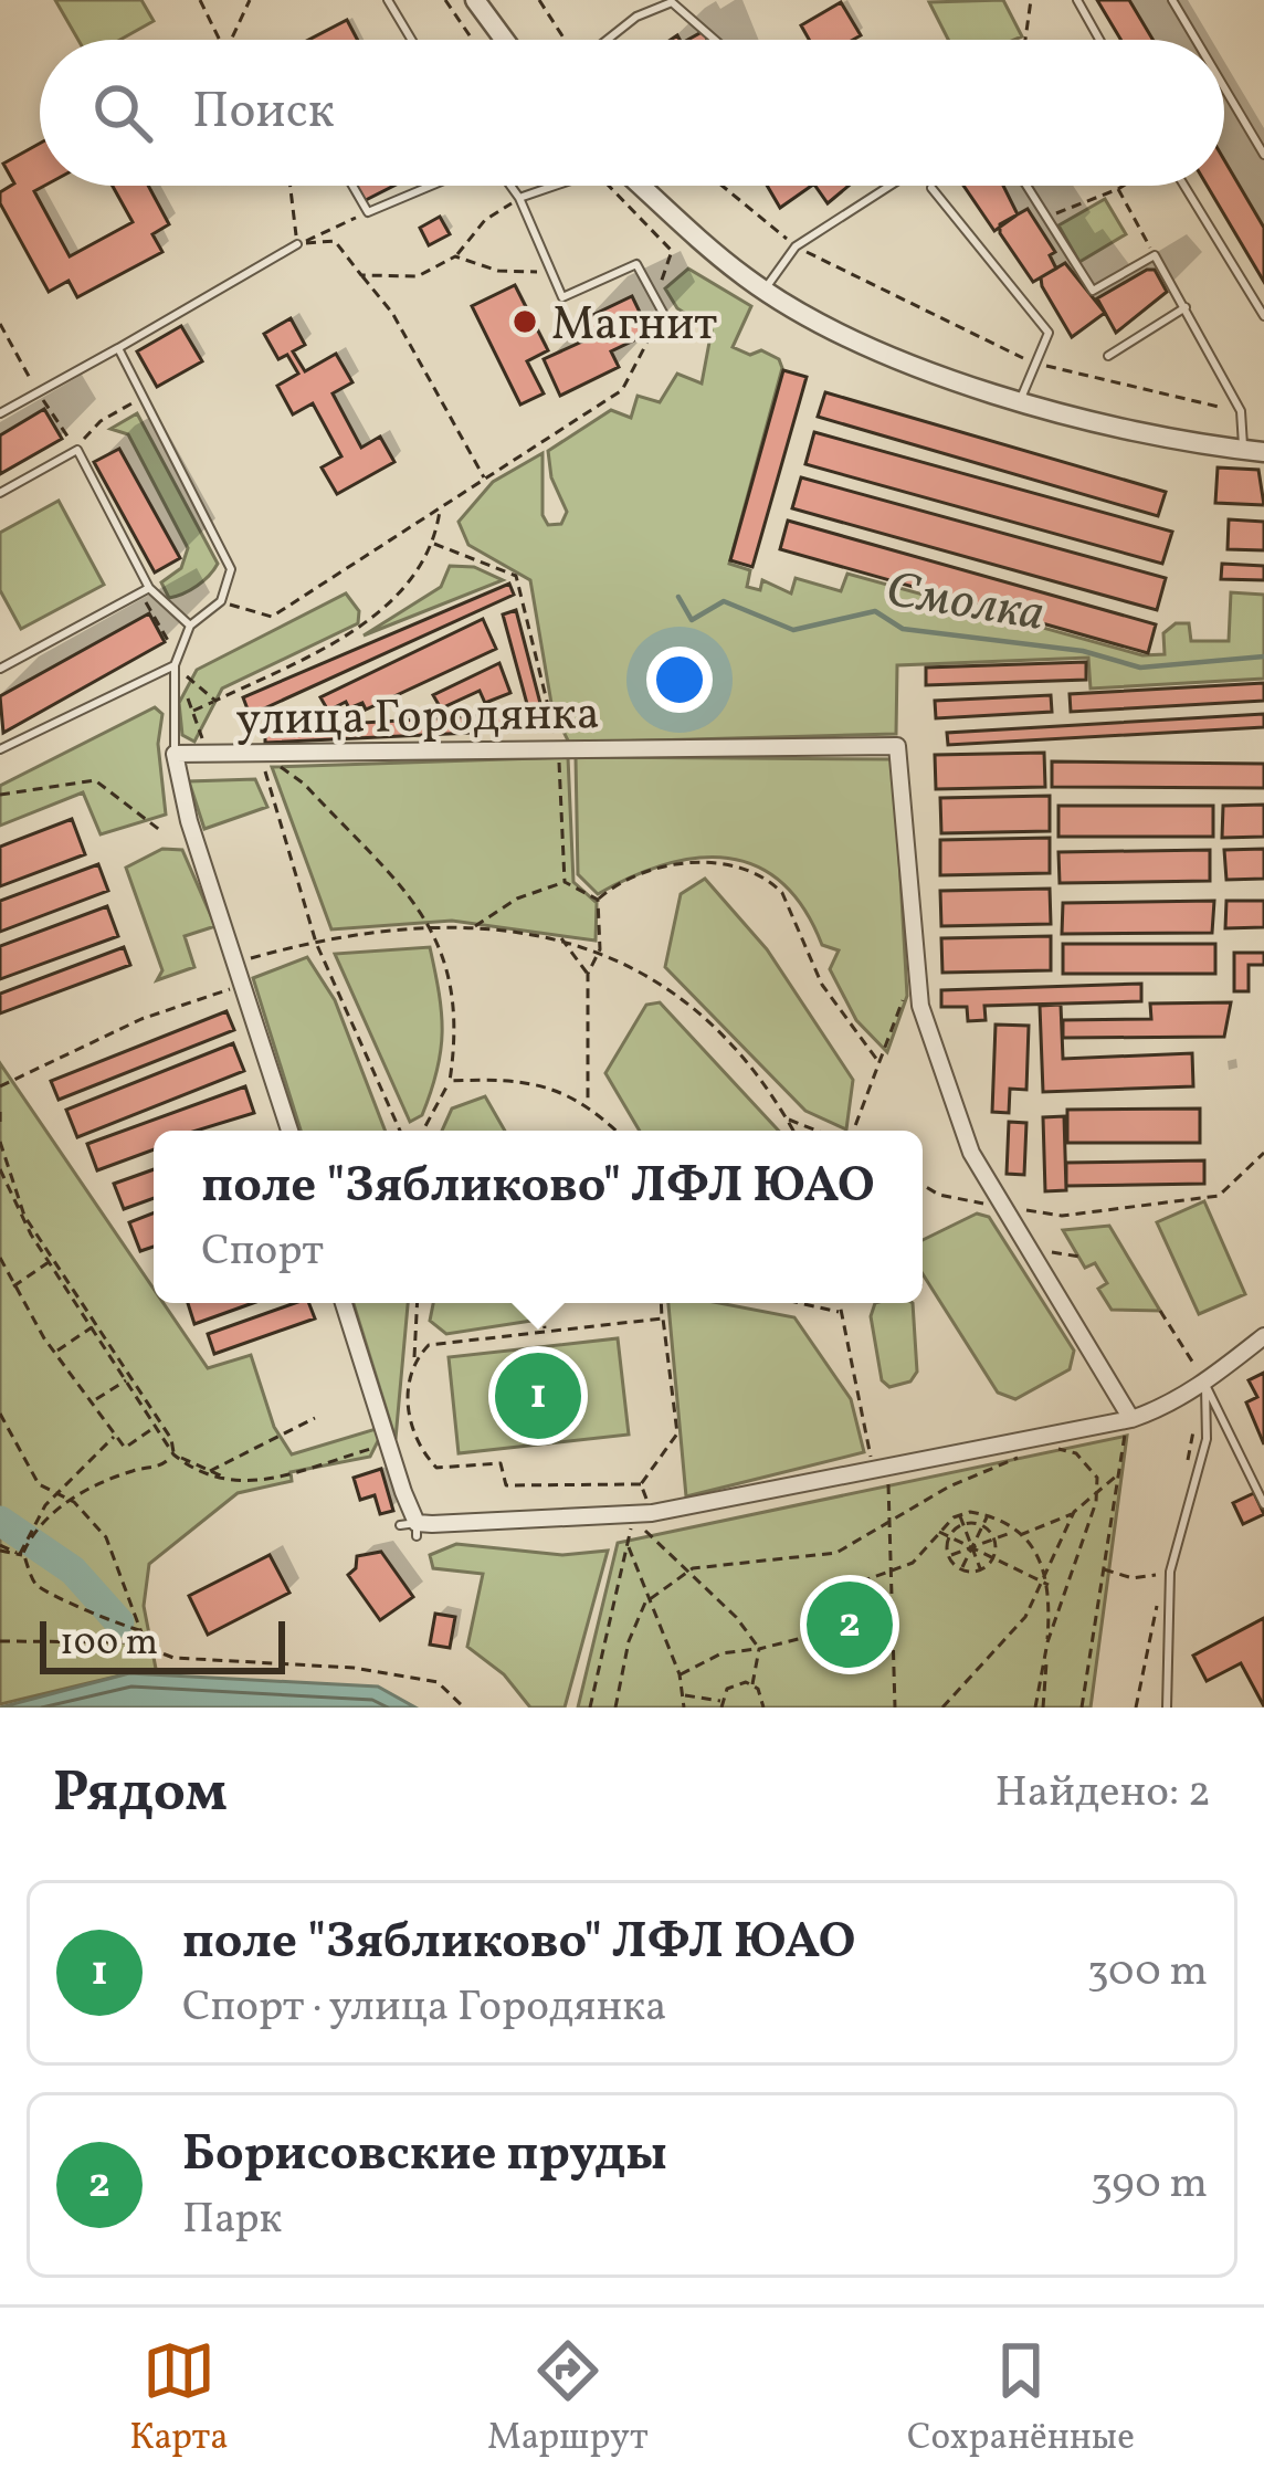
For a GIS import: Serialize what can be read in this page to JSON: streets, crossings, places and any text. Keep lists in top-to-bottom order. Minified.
{"streets":{"street":["улица Городянка"]},"water":["Смолка"],"places":["Магнит"],"scale_bar":"100 m","page":{"search":"Поиск","popup":["поле \"Зябликово\" ЛФЛ ЮАО","Спорт"],"pins":["1","2"],"scale":"100 m","heading":["Рядом","Найдено: 2"],"list":[{"mark":"1","name":"поле \"Зябликово\" ЛФЛ ЮАО","note":"Спорт · улица Городянка","value":"300 m"},{"mark":"2","name":"Борисовские пруды","note":"Парк","value":"390 m"}],"nav":["Карта","Маршрут","Сохранённые"]}}
